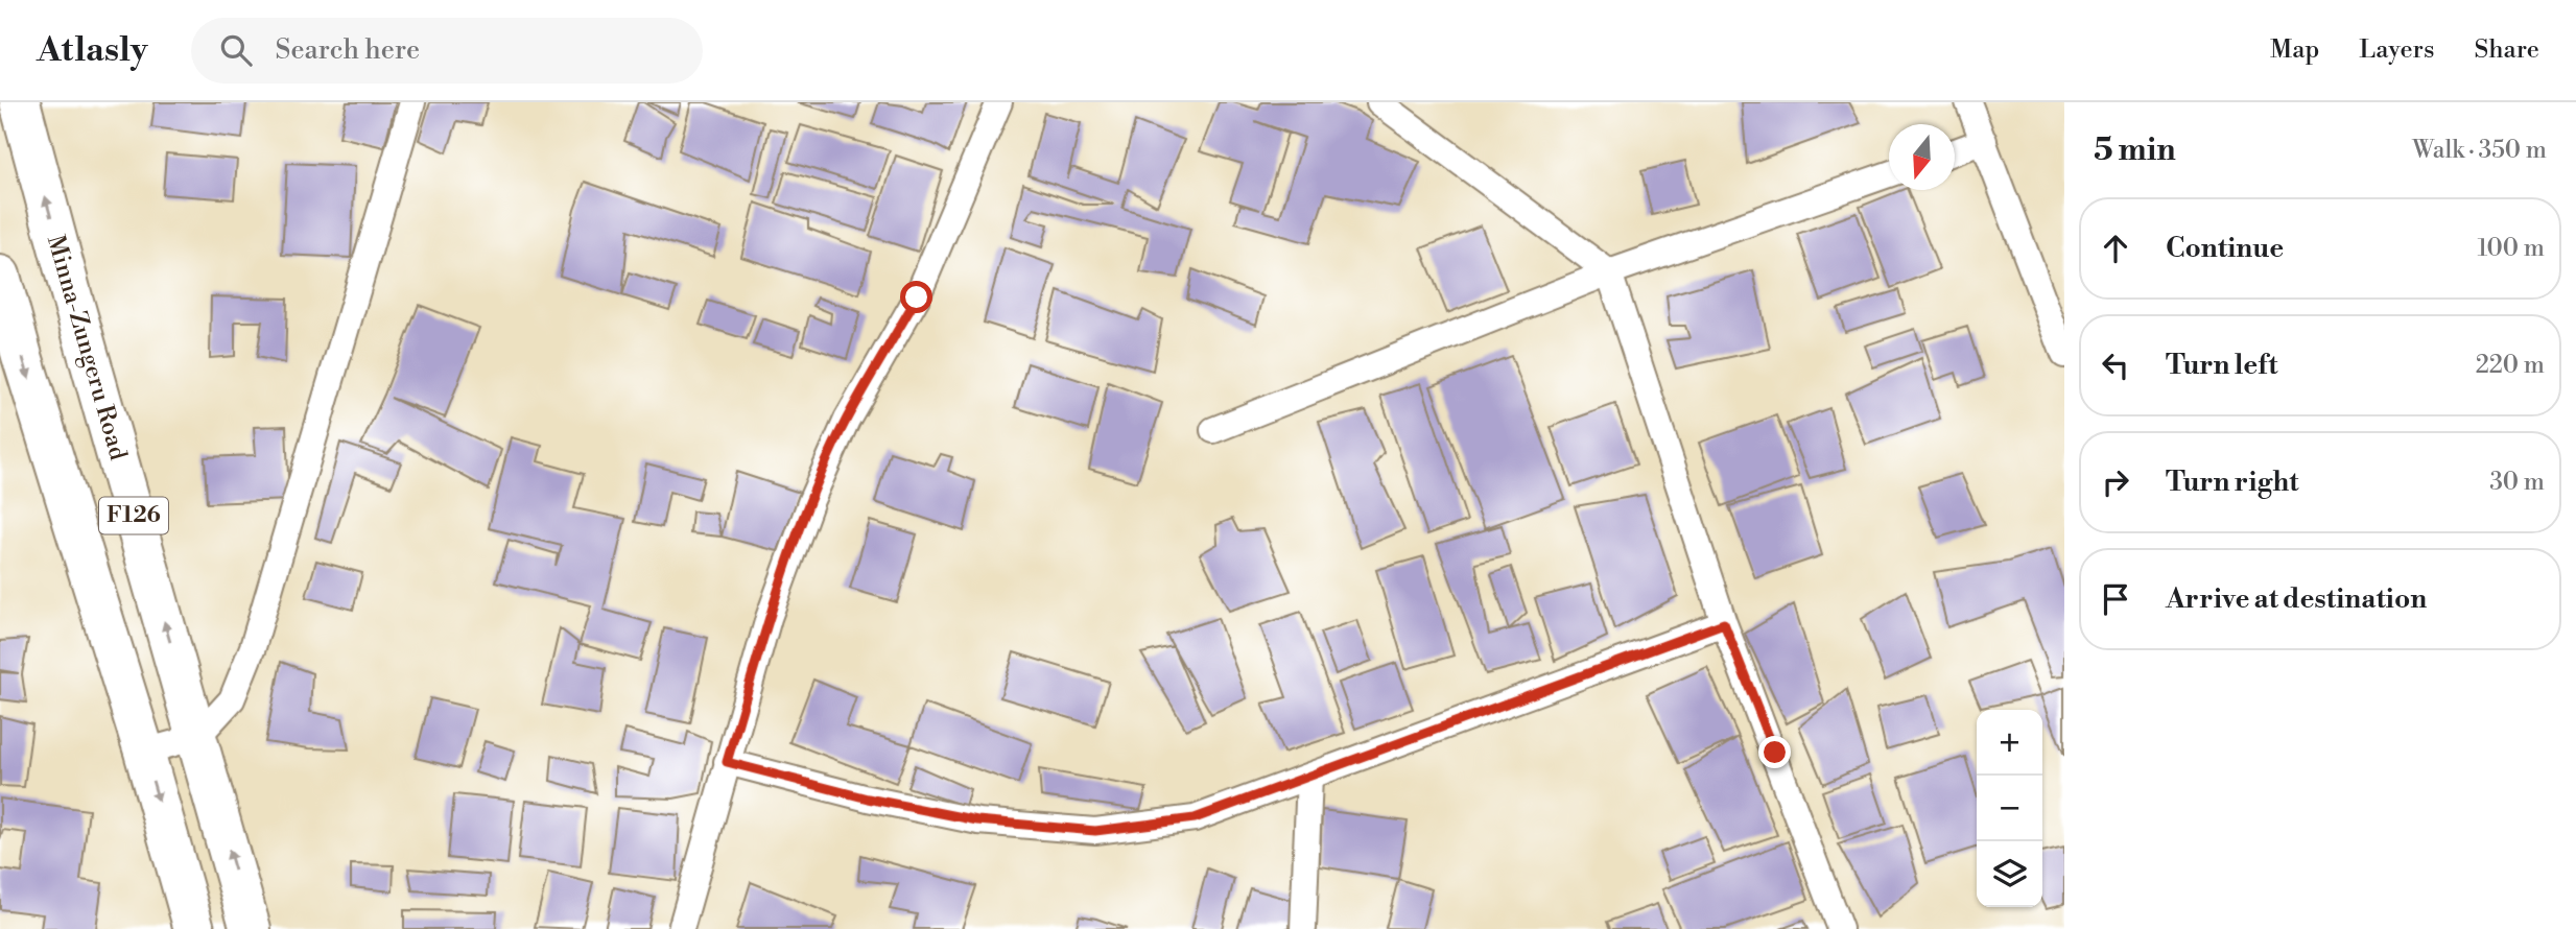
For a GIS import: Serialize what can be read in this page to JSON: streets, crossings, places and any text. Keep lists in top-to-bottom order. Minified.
{"streets":{"main road":["Minna-Zungeru Road","F126"]},"north":"bottom","page":{"header":"Atlasly","search":"Search here","nav":["Map","Layers","Share"],"heading":["5 min","Walk · 350 m"],"list":[["Continue","100 m"],["Turn left","220 m"],["Turn right","30 m"],"Arrive at destination"],"map_buttons":["+","−"]}}
